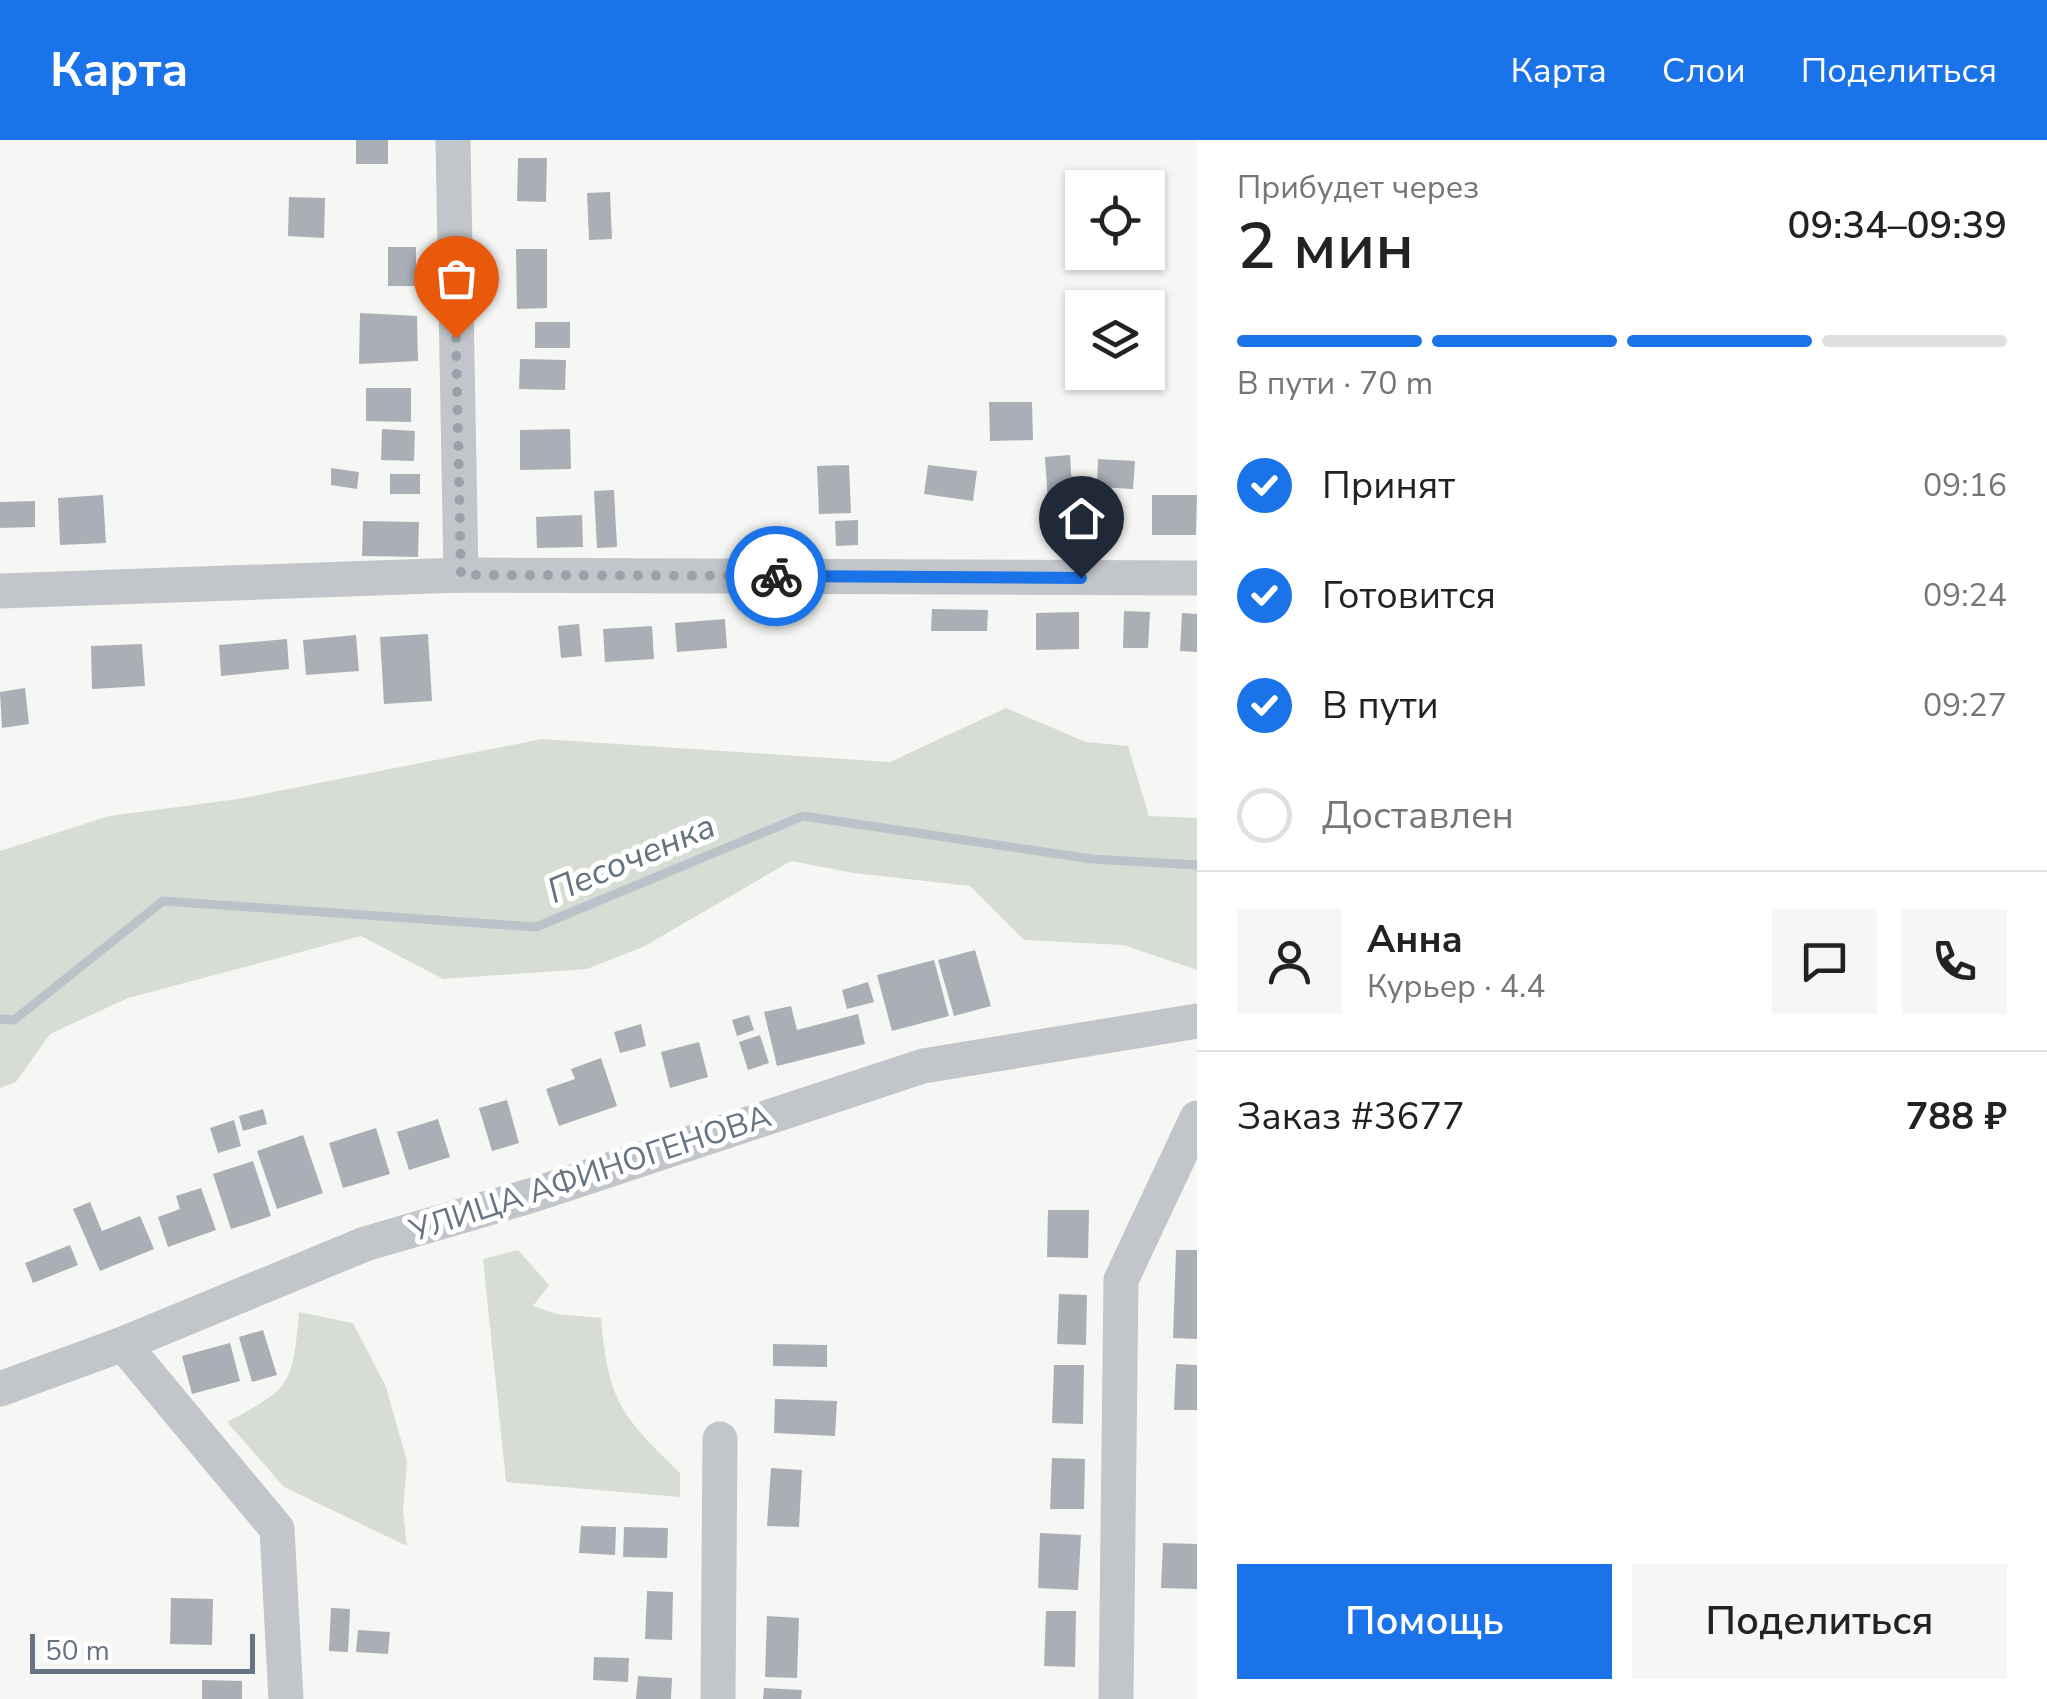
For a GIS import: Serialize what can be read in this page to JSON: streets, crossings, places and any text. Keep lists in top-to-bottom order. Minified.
{"streets":{"street":["УЛИЦА АФИНОГЕНОВА"]},"water":["Песоченка"],"scale_bar":"50 m","page":{"header":"Карта","nav":["Карта","Слои","Поделиться"],"heading":["2 мин","Прибудет через","09:34–09:39"],"panel":["Анна","Курьер · 4.4","Заказ #3677","788 ₽"],"bar":"В пути · 70 m","list":[["Принят","09:16"],["Готовится","09:24"],["В пути","09:27"],"Доставлен"],"buttons":["Помощь","Поделиться"],"scale":"50 m"}}
